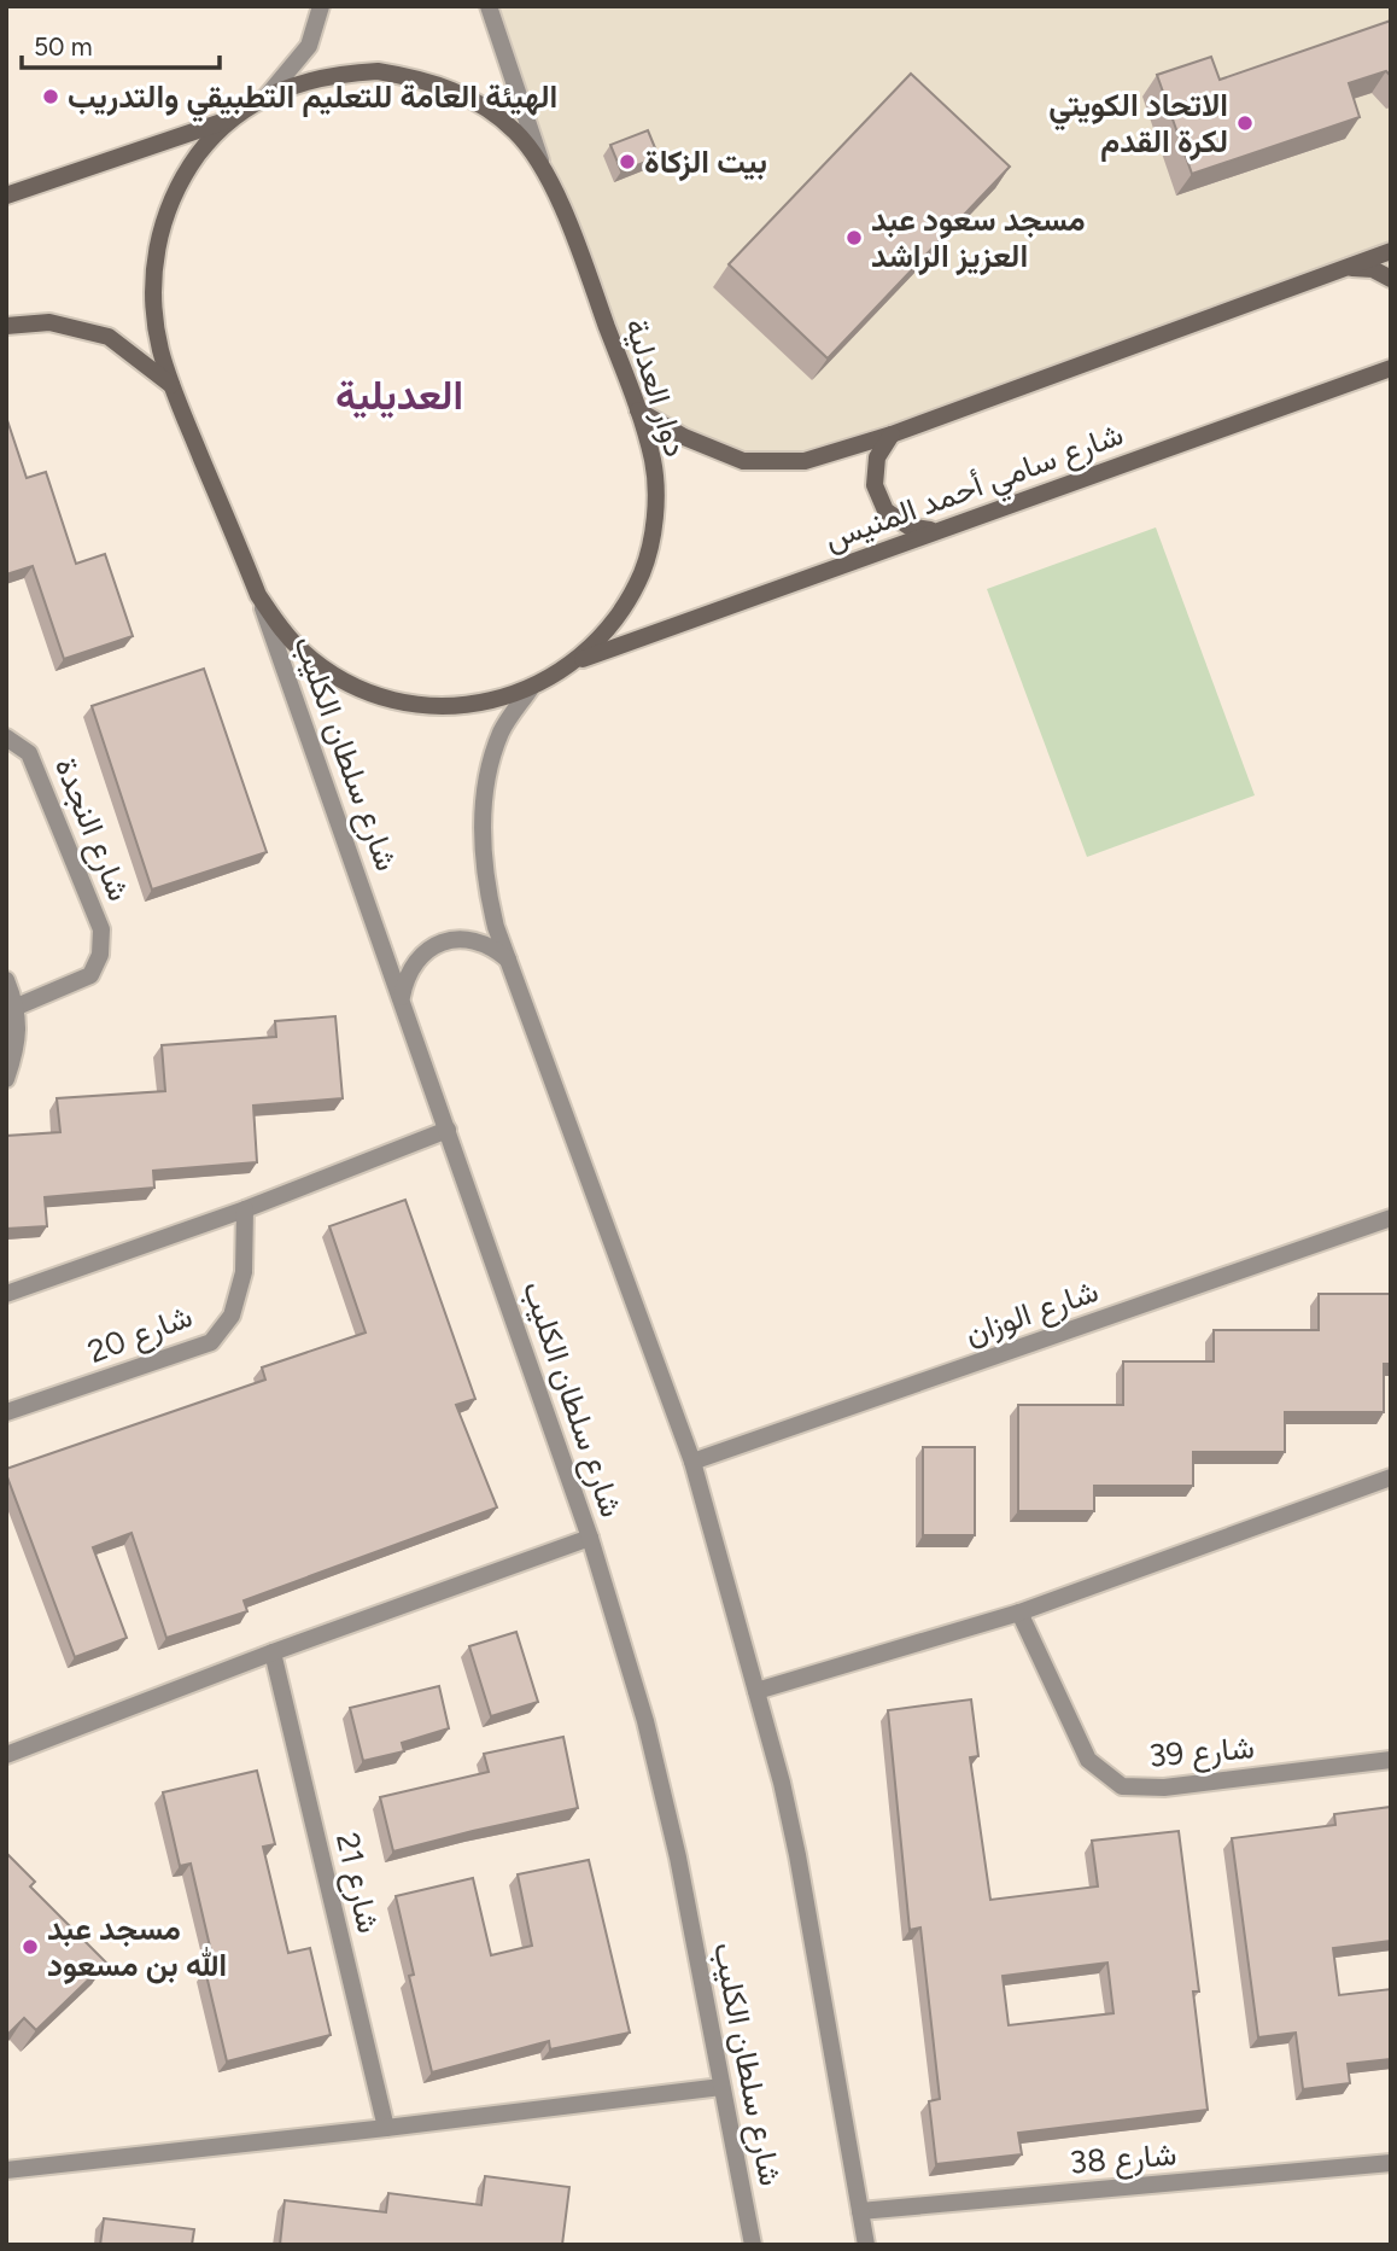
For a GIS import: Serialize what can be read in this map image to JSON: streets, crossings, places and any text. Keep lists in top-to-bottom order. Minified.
{"streets":{"main road":["دوار العدلية","شارع سامي أحمد المنيس"],"street":["شارع سلطان الكليب","شارع النجدة","شارع الوزان","شارع 20","شارع 39","شارع 21","شارع 38"]},"crossings":[["دوار العدلية","شارع سامي أحمد المنيس"],["دوار العدلية","شارع سلطان الكليب"]],"districts":["العديلية"],"places":["الهيئة العامة للتعليم التطبيقي والتدريب","الاتحاد الكويتي لكرة القدم","بيت الزكاة","مسجد سعود عبد العزيز الراشد","مسجد عبد الله بن مسعود"],"scale_bar":"50 m"}
